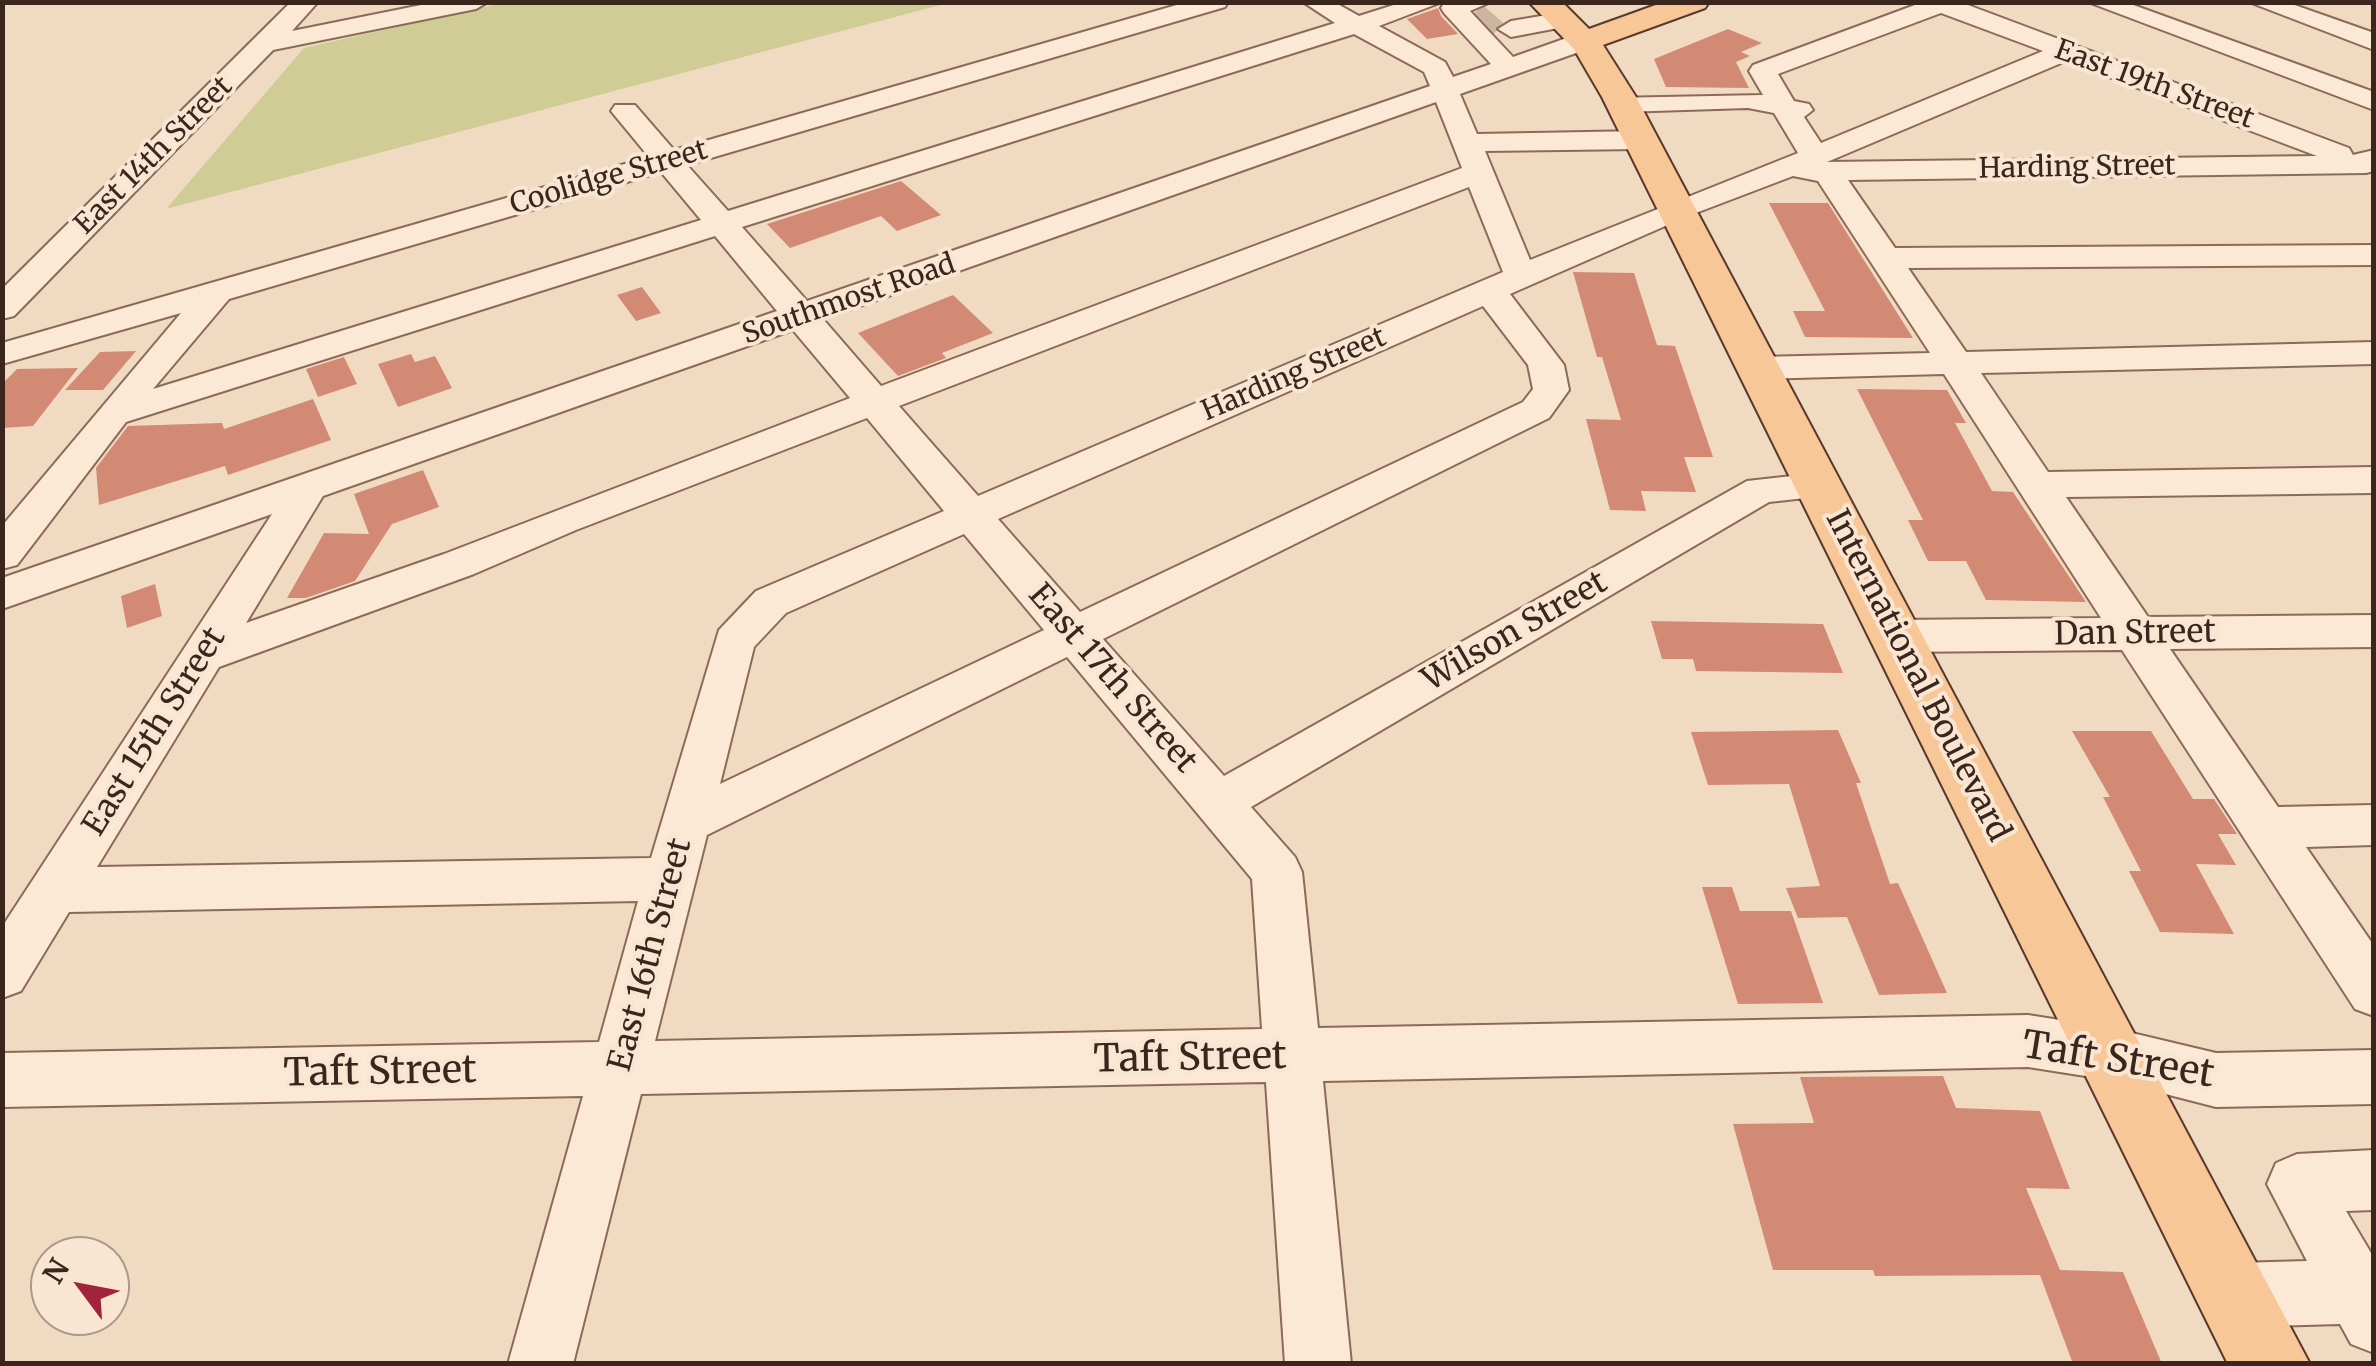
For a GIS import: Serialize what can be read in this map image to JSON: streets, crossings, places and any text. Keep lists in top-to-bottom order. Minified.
{"streets":{"main road":["Southmost Road","International Boulevard"],"street":["East 19th Street","East 14th Street","Harding Street","Coolidge Street","Wilson Street","Dan Street","East 17th Street","East 15th Street","East 16th Street","Taft Street"]},"crossings":[["East 19th Street","Harding Street"],["Harding Street","International Boulevard"],["Harding Street","East 17th Street"],["Harding Street","East 16th Street"],["Coolidge Street","East 17th Street"],["Southmost Road","International Boulevard"],["Southmost Road","East 17th Street"],["Southmost Road","East 15th Street"],["Wilson Street","International Boulevard"],["Wilson Street","East 17th Street"],["Dan Street","International Boulevard"],["International Boulevard","Taft Street"],["East 17th Street","Taft Street"],["East 16th Street","Taft Street"]],"north":"top left"}
